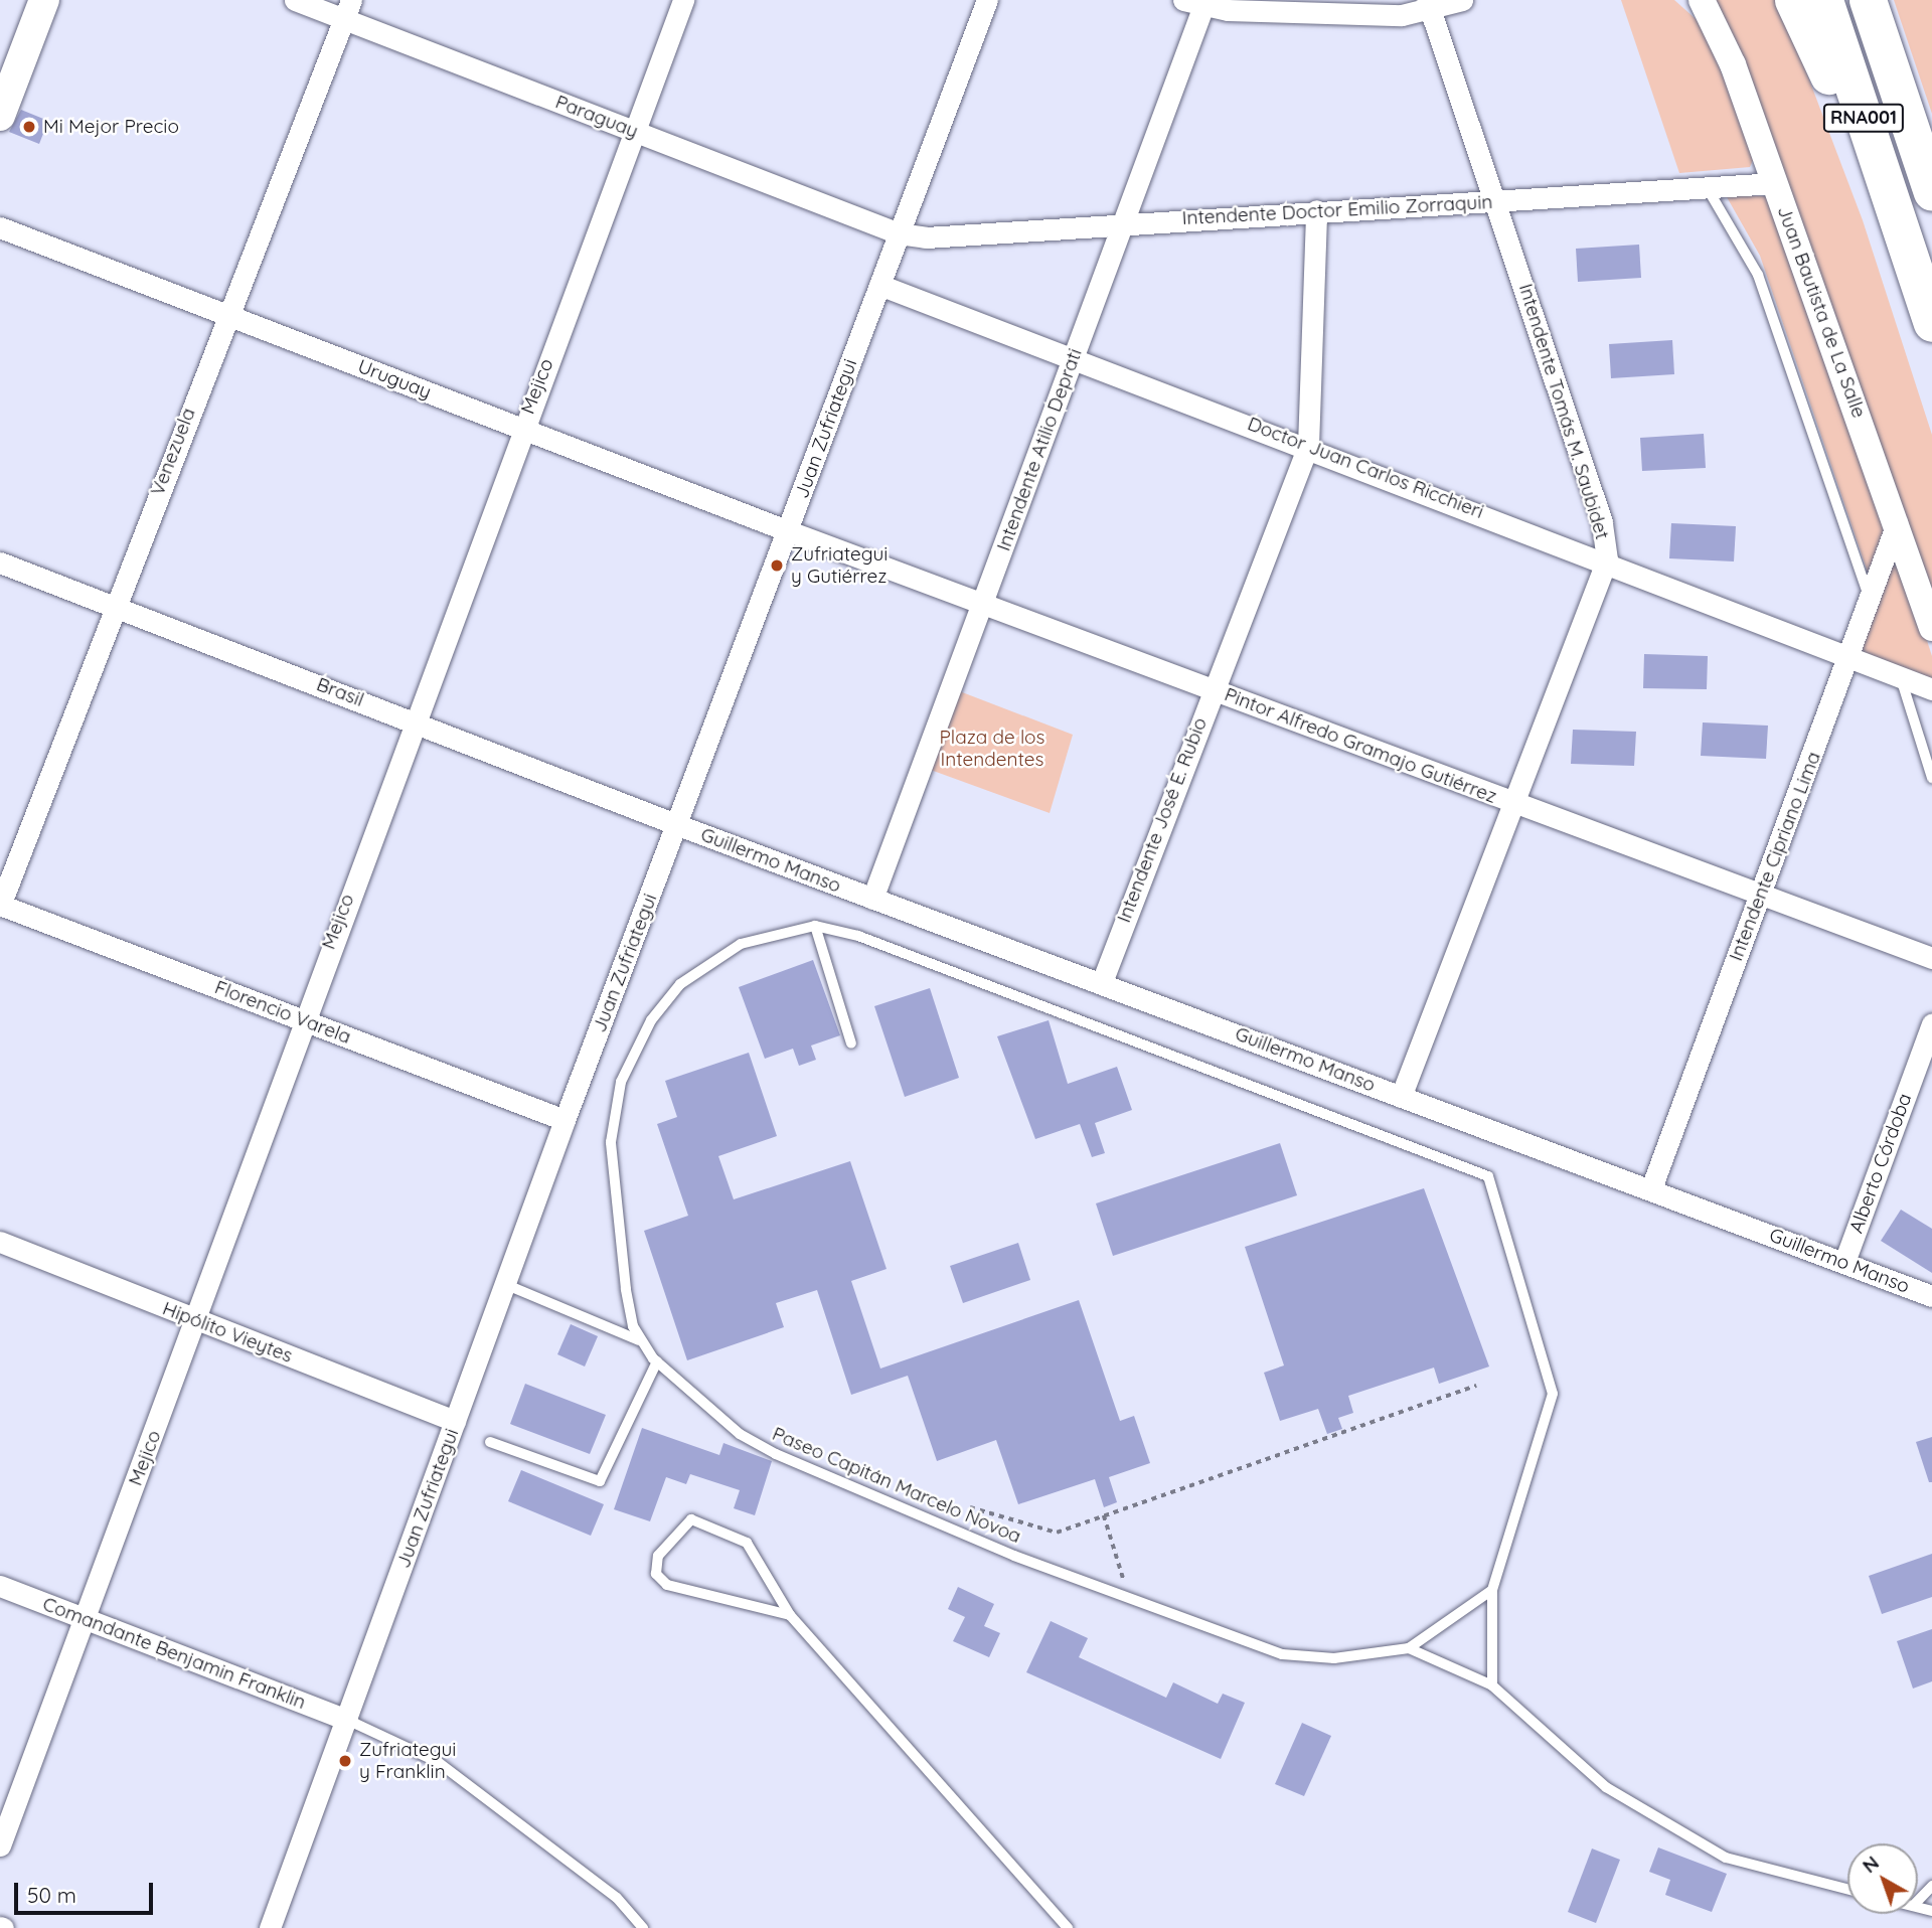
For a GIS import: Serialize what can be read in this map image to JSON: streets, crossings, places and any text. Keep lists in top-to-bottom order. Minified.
{"streets":{"highway":["RNA001"],"street":["Paraguay","Intendente Doctor Emilio Zorraquin","Juan Bautista de La Salle","Uruguay","Mejico","Intendente Tomás M. Saubidet","Juan Zufriategui","Intendente Atilio Deprati","Venezuela","Doctor Juan Carlos Ricchieri","Brasil","Pintor Alfredo Gramajo Gutiérrez","Intendente José E. Rubio","Intendente Cipriano Lima","Guillermo Manso","Florencio Varela","Alberto Córdoba","Hipólito Vieytes","Comandante Benjamin Franklin"],"lane":["Paseo Capitán Marcelo Novoa"]},"crossings":[["Paraguay","Intendente Doctor Emilio Zorraquin"],["Paraguay","Mejico"],["Paraguay","Juan Zufriategui"],["Paraguay","Venezuela"],["Intendente Doctor Emilio Zorraquin","Juan Bautista de La Salle"],["Intendente Doctor Emilio Zorraquin","Intendente Tomás M. Saubidet"],["Intendente Doctor Emilio Zorraquin","Juan Zufriategui"],["Intendente Doctor Emilio Zorraquin","Intendente Atilio Deprati"],["Intendente Doctor Emilio Zorraquin","Intendente José E. Rubio"],["Juan Bautista de La Salle","Intendente Cipriano Lima"],["Uruguay","Mejico"],["Uruguay","Juan Zufriategui"],["Uruguay","Venezuela"],["Uruguay","Pintor Alfredo Gramajo Gutiérrez"],["Mejico","Brasil"],["Mejico","Florencio Varela"],["Mejico","Hipólito Vieytes"],["Mejico","Comandante Benjamin Franklin"],["Intendente Tomás M. Saubidet","Doctor Juan Carlos Ricchieri"],["Intendente Tomás M. Saubidet","Pintor Alfredo Gramajo Gutiérrez"],["Intendente Tomás M. Saubidet","Guillermo Manso"],["Juan Zufriategui","Doctor Juan Carlos Ricchieri"],["Juan Zufriategui","Brasil"],["Juan Zufriategui","Pintor Alfredo Gramajo Gutiérrez"],["Juan Zufriategui","Guillermo Manso"],["Juan Zufriategui","Florencio Varela"],["Juan Zufriategui","Hipólito Vieytes"],["Juan Zufriategui","Comandante Benjamin Franklin"],["Intendente Atilio Deprati","Doctor Juan Carlos Ricchieri"],["Intendente Atilio Deprati","Pintor Alfredo Gramajo Gutiérrez"],["Intendente Atilio Deprati","Guillermo Manso"],["Venezuela","Brasil"],["Venezuela","Florencio Varela"],["Doctor Juan Carlos Ricchieri","Intendente José E. Rubio"],["Doctor Juan Carlos Ricchieri","Intendente Cipriano Lima"],["Brasil","Guillermo Manso"],["Pintor Alfredo Gramajo Gutiérrez","Intendente José E. Rubio"],["Pintor Alfredo Gramajo Gutiérrez","Intendente Cipriano Lima"],["Intendente José E. Rubio","Guillermo Manso"],["Intendente Cipriano Lima","Guillermo Manso"],["Guillermo Manso","Alberto Córdoba"]],"parks":["Plaza de los Intendentes"],"places":["Mi Mejor Precio","Zufriategui y Gutiérrez","Zufriategui y Franklin"],"scale_bar":"50 m","north":"top left"}
